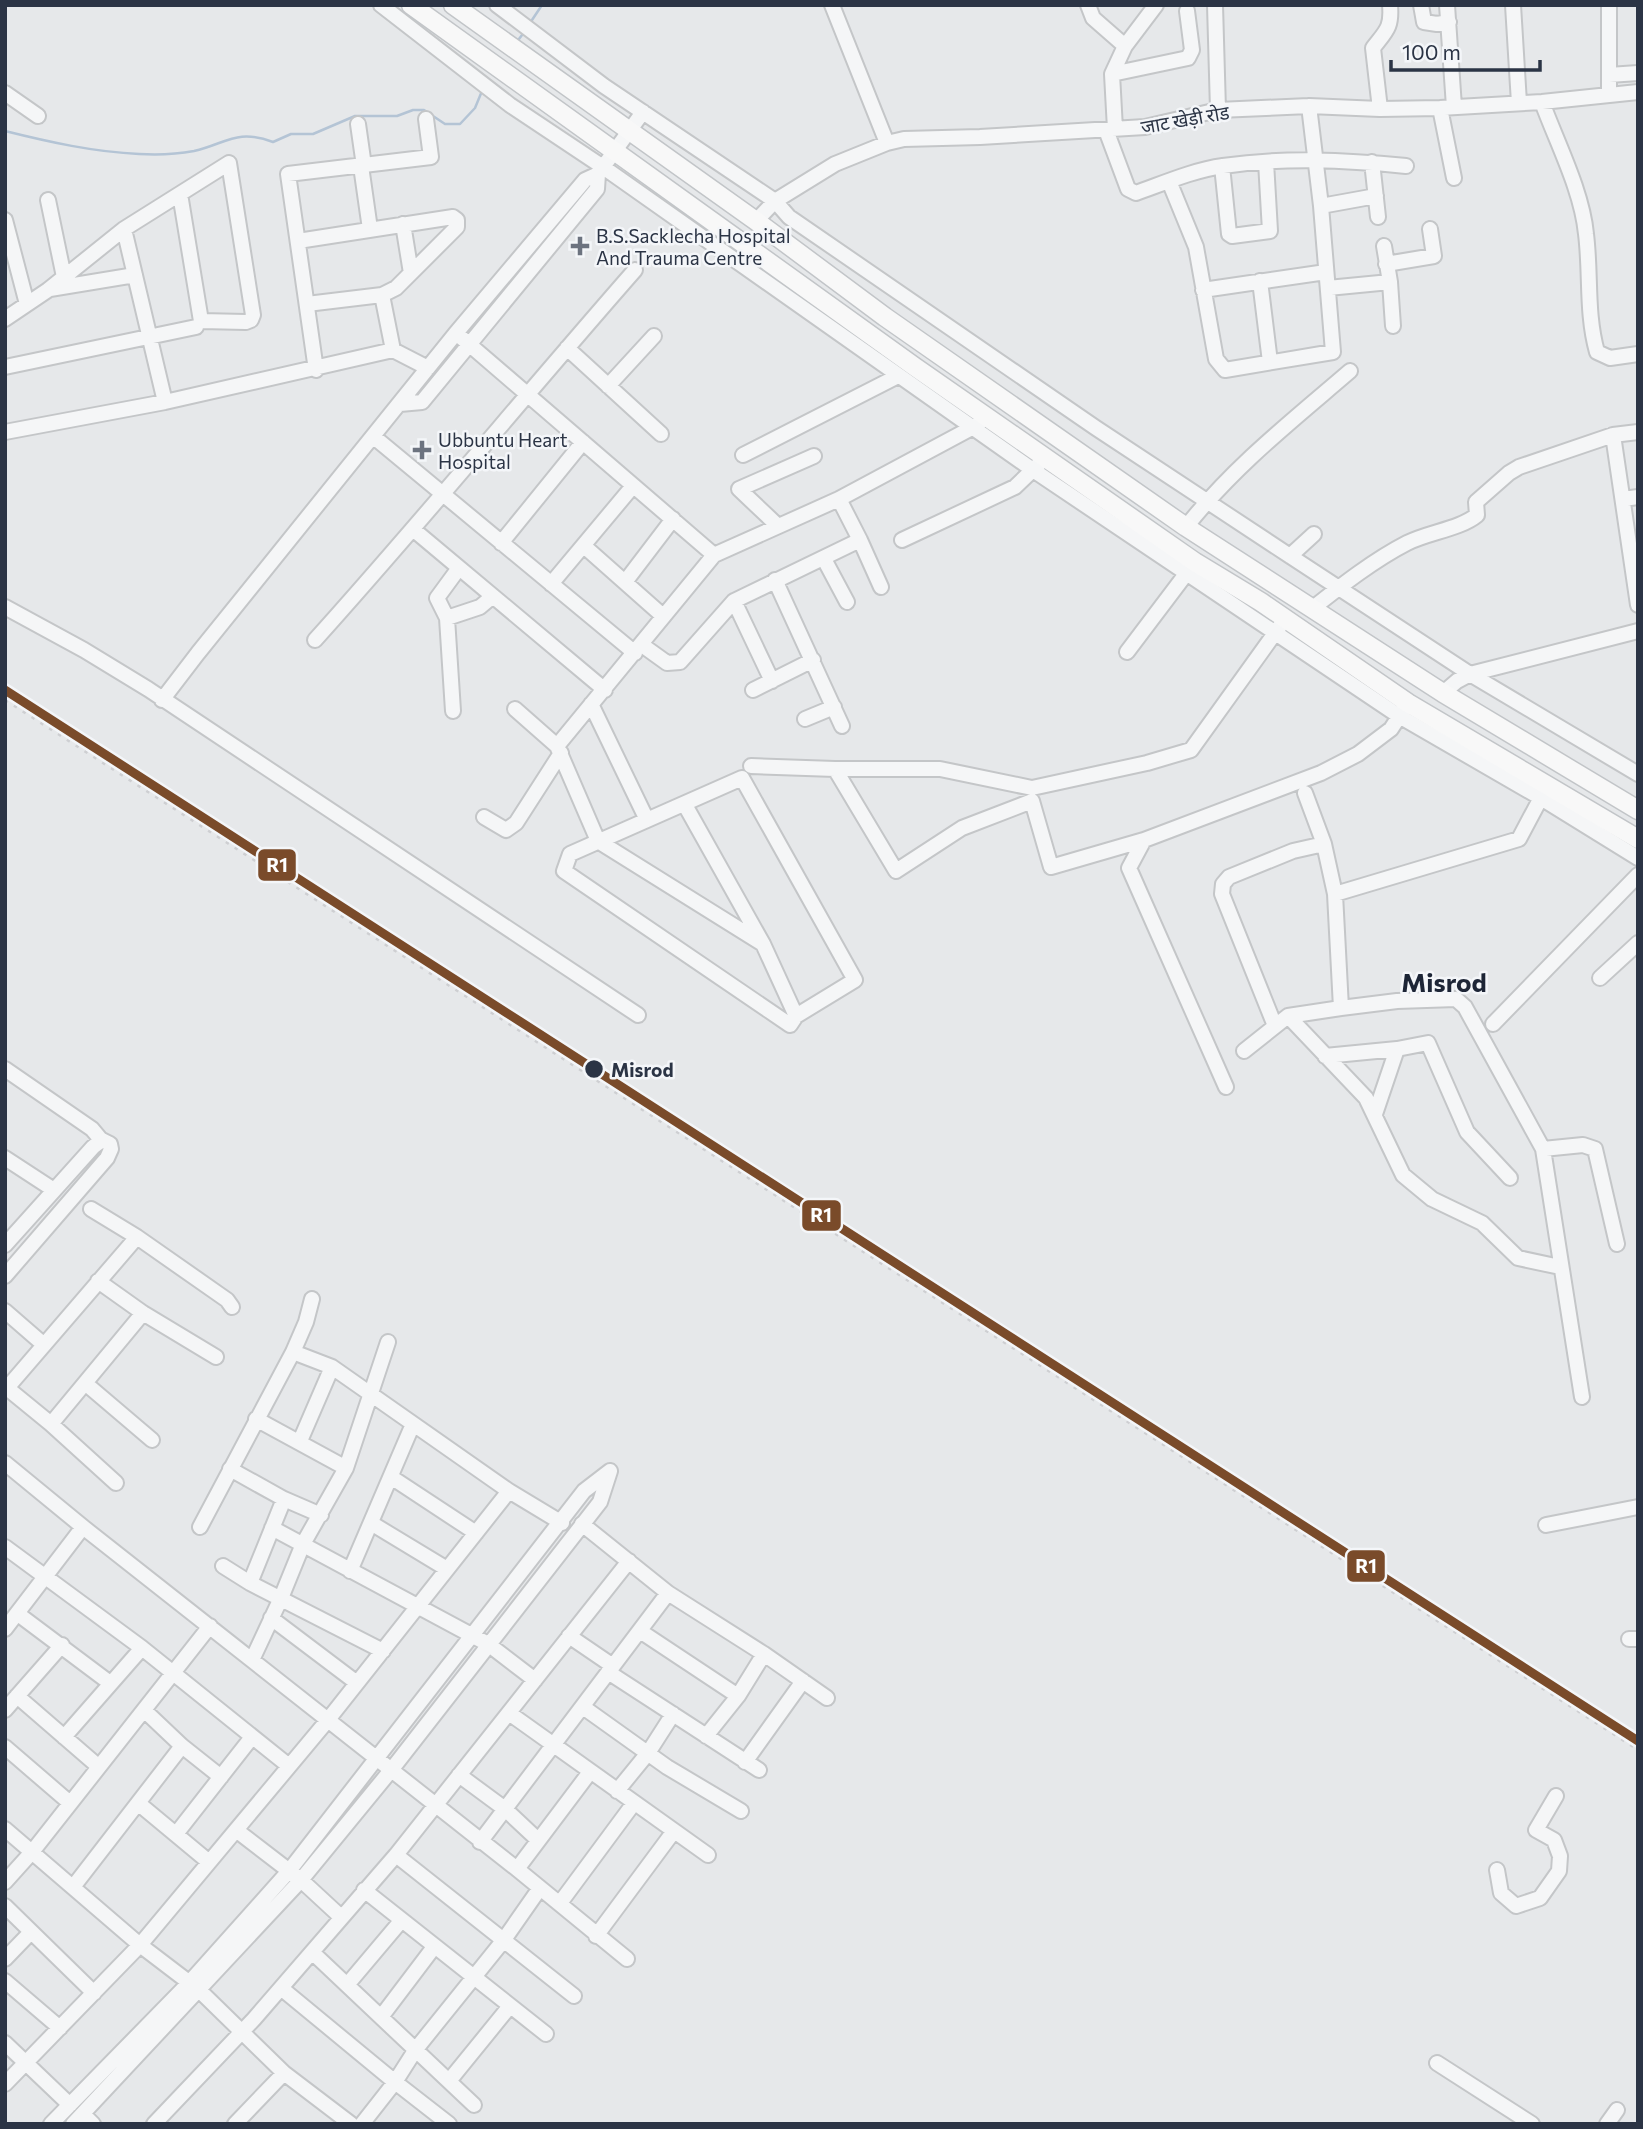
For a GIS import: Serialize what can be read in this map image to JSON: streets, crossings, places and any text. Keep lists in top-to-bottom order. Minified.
{"streets":{"street":["जाट खेड़ी रोड"]},"districts":["Misrod"],"places":{"health":["B.S.Sacklecha Hospital And Trauma Centre","Ubbuntu Heart Hospital"],"other":["Misrod"]},"lines":["transit line R1"],"scale_bar":"100 m"}
